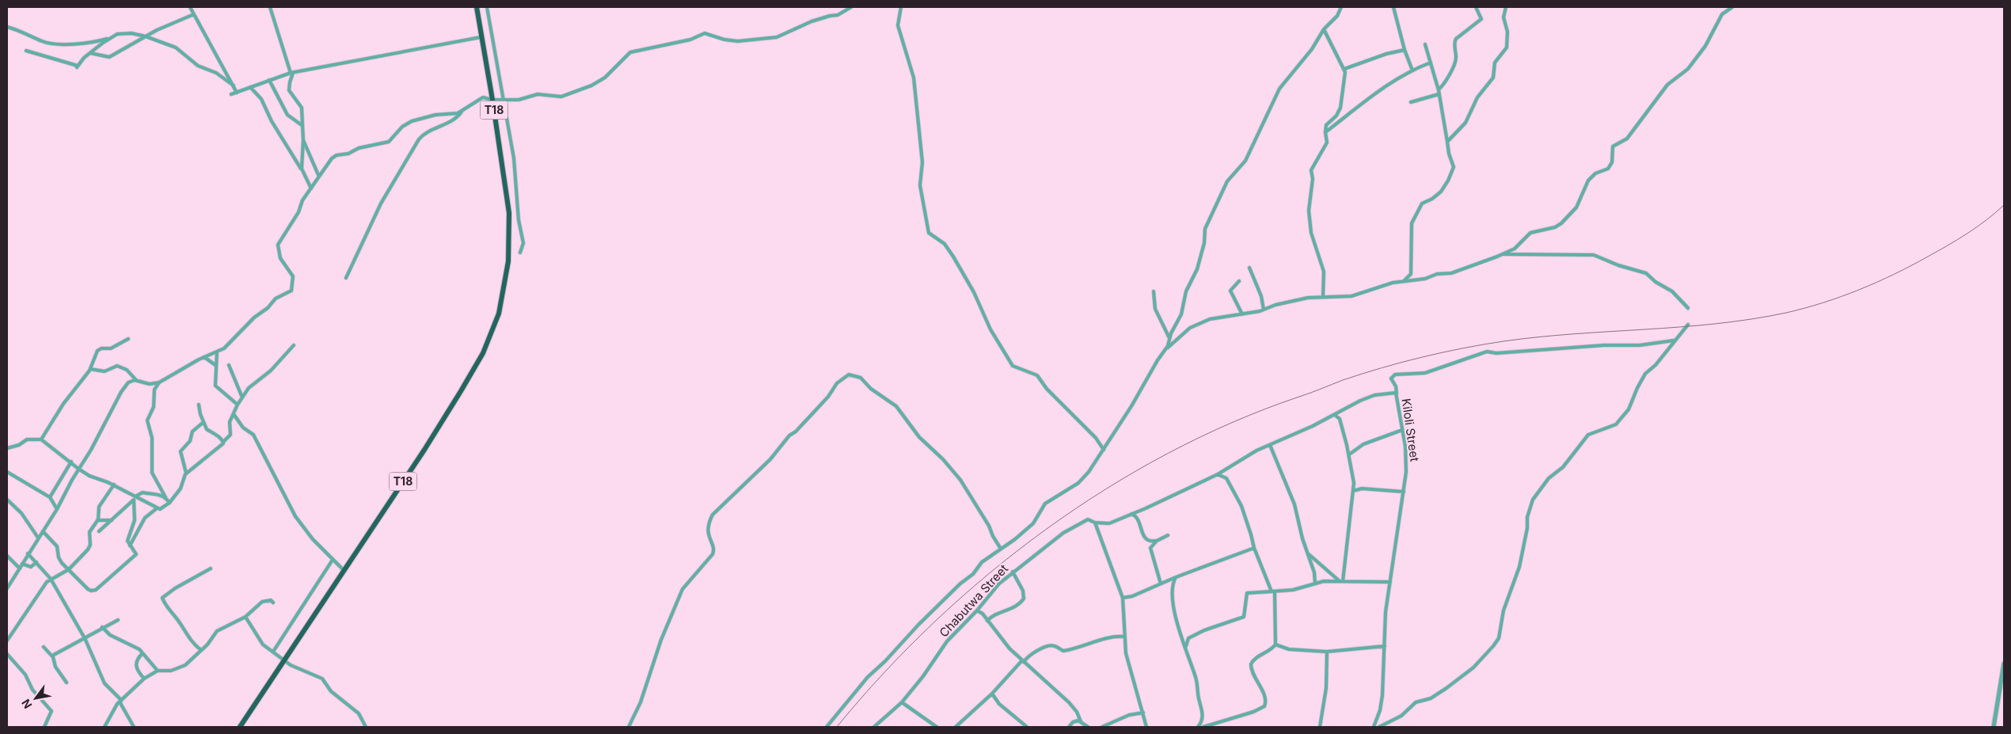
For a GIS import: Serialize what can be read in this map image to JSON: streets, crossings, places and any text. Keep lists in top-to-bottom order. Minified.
{"streets":{"highway":["T18"],"street":["Kiloli Street","Chabutwa Street"]},"crossings":[["Kiloli Street","Chabutwa Street"]],"north":"bottom left"}
